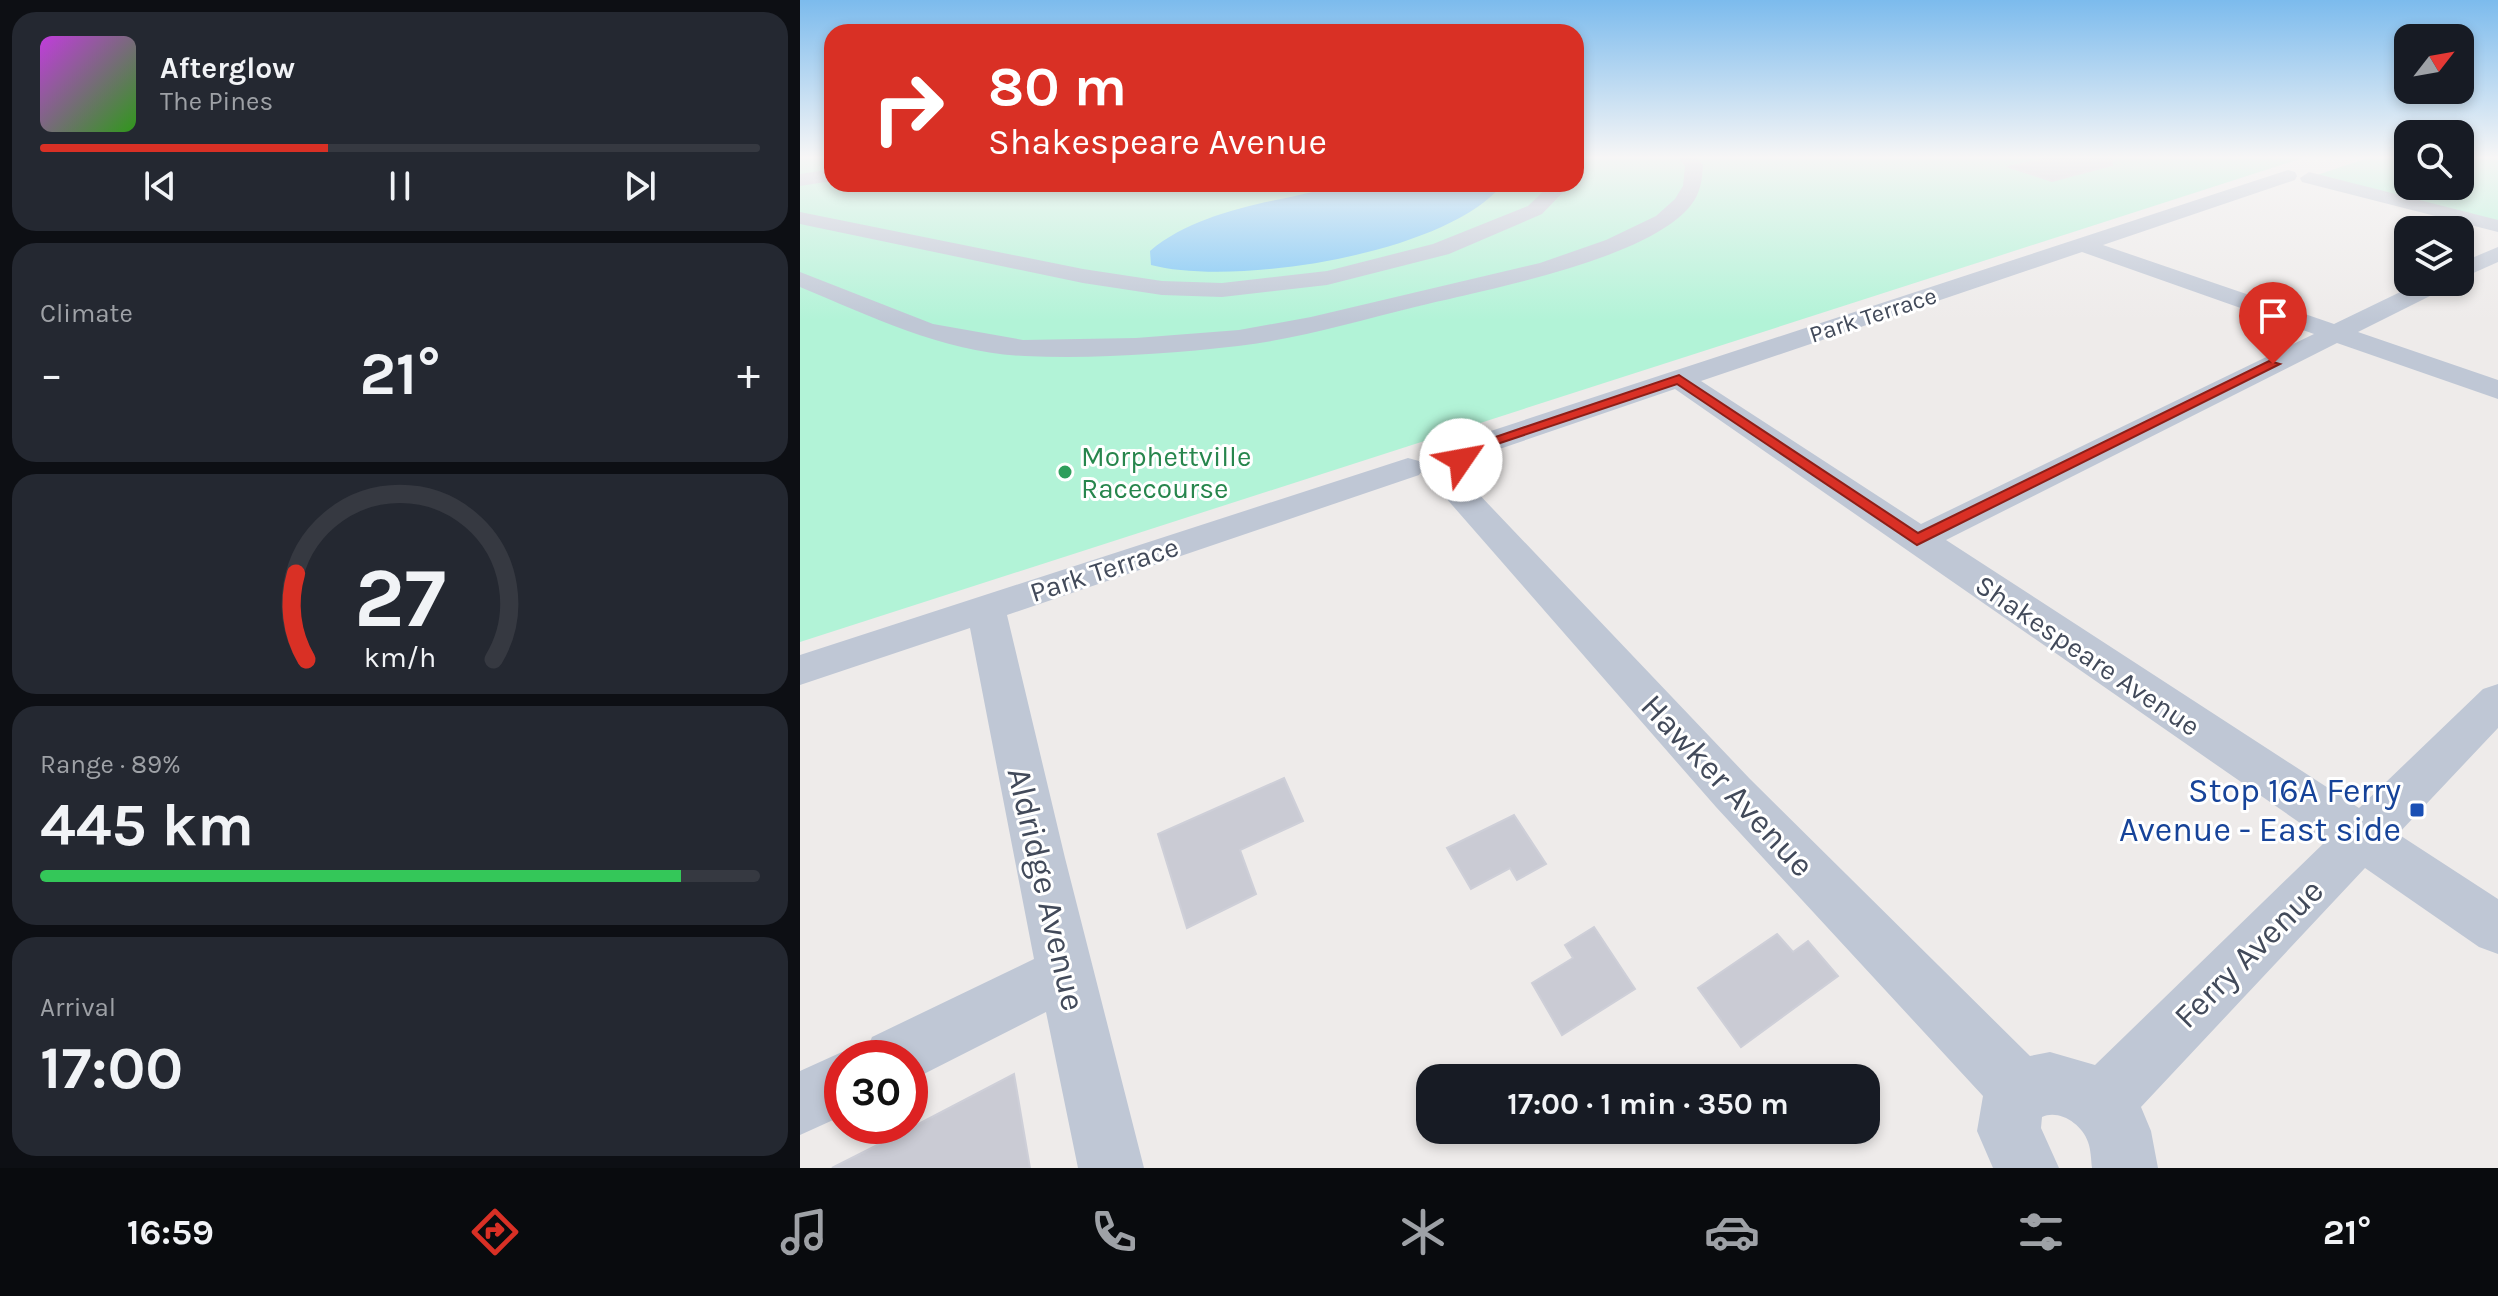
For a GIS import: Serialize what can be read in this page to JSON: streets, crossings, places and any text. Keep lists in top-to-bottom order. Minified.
{"streets":{"street":["Park Terrace","Shakespeare Avenue","Hawker Avenue","Aldridge Avenue","Ferry Avenue"]},"crossings":[["Park Terrace","Shakespeare Avenue"],["Park Terrace","Hawker Avenue"],["Park Terrace","Aldridge Avenue"],["Shakespeare Avenue","Ferry Avenue"]],"places":{"other":["Morphettville Racecourse"],"transit":["Stop 16A Ferry Avenue - East side"]},"north":"top right","page":{"turn":["80 m","Shakespeare Avenue"],"song":["Afterglow","The Pines"],"tile":["Climate",["Range · 89%","445 km"],["Arrival","17:00"]],"heat":["−","21°","+"],"limit":"30","trip":"17:00 · 1 min · 350 m","tabs":["16:59","21°"],"gauge":["27","km/h"]}}
